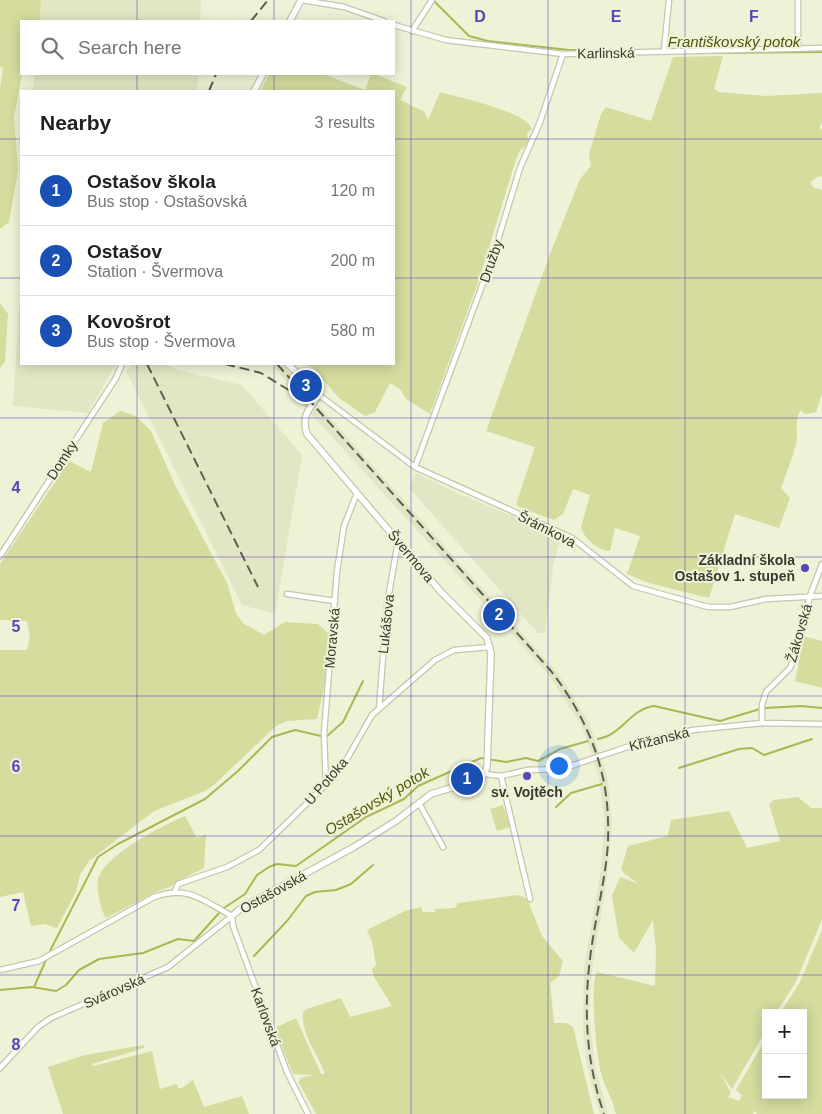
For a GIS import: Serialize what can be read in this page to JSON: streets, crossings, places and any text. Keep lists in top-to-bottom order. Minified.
{"streets":{"street":["Karlinská","Družby","Domky","Šrámkova","Švermova","Lukášova","Žákovská","Moravská","Křižanská","U Potoka","Ostašovská","Svárovská","Karlovská"]},"crossings":[["Karlinská","Družby"],["Družby","Šrámkova"],["Šrámkova","Švermova"],["Šrámkova","Žákovská"],["Švermova","Lukášova"],["Švermova","Moravská"],["Švermova","U Potoka"],["Lukášova","U Potoka"],["Žákovská","Křižanská"],["Moravská","U Potoka"],["Křižanská","Ostašovská"],["U Potoka","Ostašovská"],["Ostašovská","Svárovská"],["Ostašovská","Karlovská"],["Svárovská","Karlovská"]],"water":["Františkovský potok","Ostašovský potok"],"places":["Základní škola Ostašov 1. stupeň","sv. Vojtěch"],"page":{"search":"Search here","heading":["Nearby","3 results"],"list":[{"mark":"1","name":"Ostašov škola","note":"Bus stop · Ostašovská","value":"120 m"},{"mark":"2","name":"Ostašov","note":"Station · Švermova","value":"200 m"},{"mark":"3","name":"Kovošrot","note":"Bus stop · Švermova","value":"580 m"}],"pins":["3","2","1"],"map_buttons":["+","−"]},"grid":{"columns":["D","E","F"],"rows":["4","5","6","7","8"]}}
